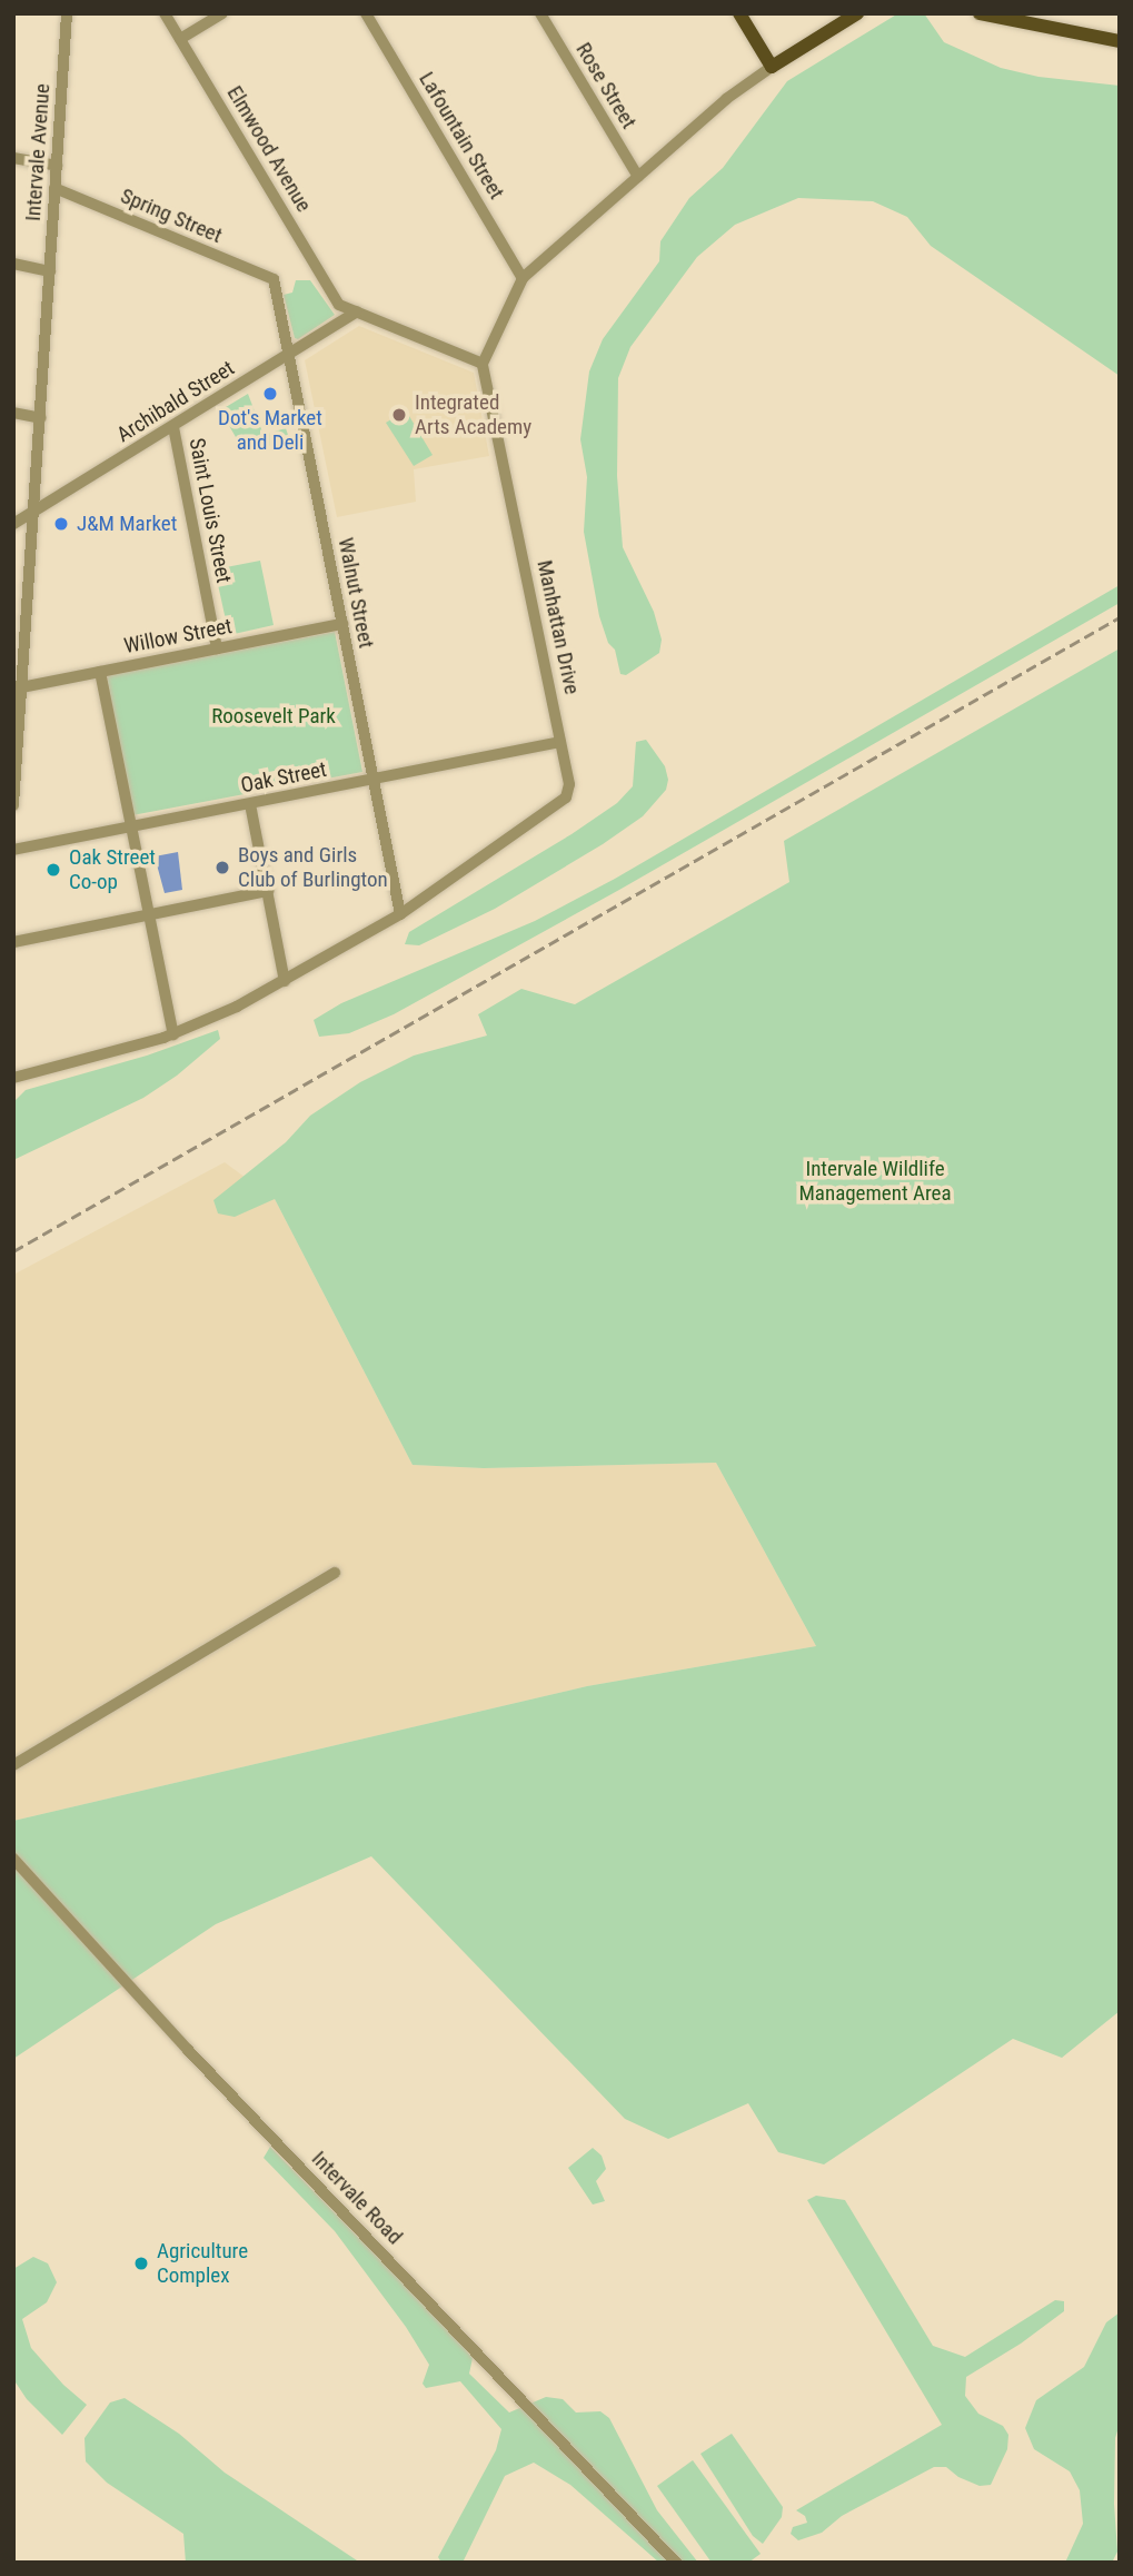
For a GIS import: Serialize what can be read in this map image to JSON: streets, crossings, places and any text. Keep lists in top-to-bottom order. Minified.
{"streets":{"street":["Rose Street","Lafountain Street","Elmwood Avenue","Intervale Avenue","Spring Street","Archibald Street","Saint Louis Street","Walnut Street","Manhattan Drive","Willow Street","Oak Street","Intervale Road"]},"crossings":[["Elmwood Avenue","Archibald Street"],["Intervale Avenue","Spring Street"],["Intervale Avenue","Archibald Street"],["Intervale Avenue","Willow Street"],["Spring Street","Walnut Street"],["Archibald Street","Saint Louis Street"],["Archibald Street","Walnut Street"],["Saint Louis Street","Willow Street"],["Walnut Street","Manhattan Drive"],["Walnut Street","Willow Street"],["Walnut Street","Oak Street"],["Manhattan Drive","Oak Street"]],"parks":["Roosevelt Park","Intervale Wildlife Management Area"],"places":["Dot's Market and Deli","Integrated Arts Academy","J&M Market","Boys and Girls Club of Burlington","Oak Street Co-op","Agriculture Complex"]}
